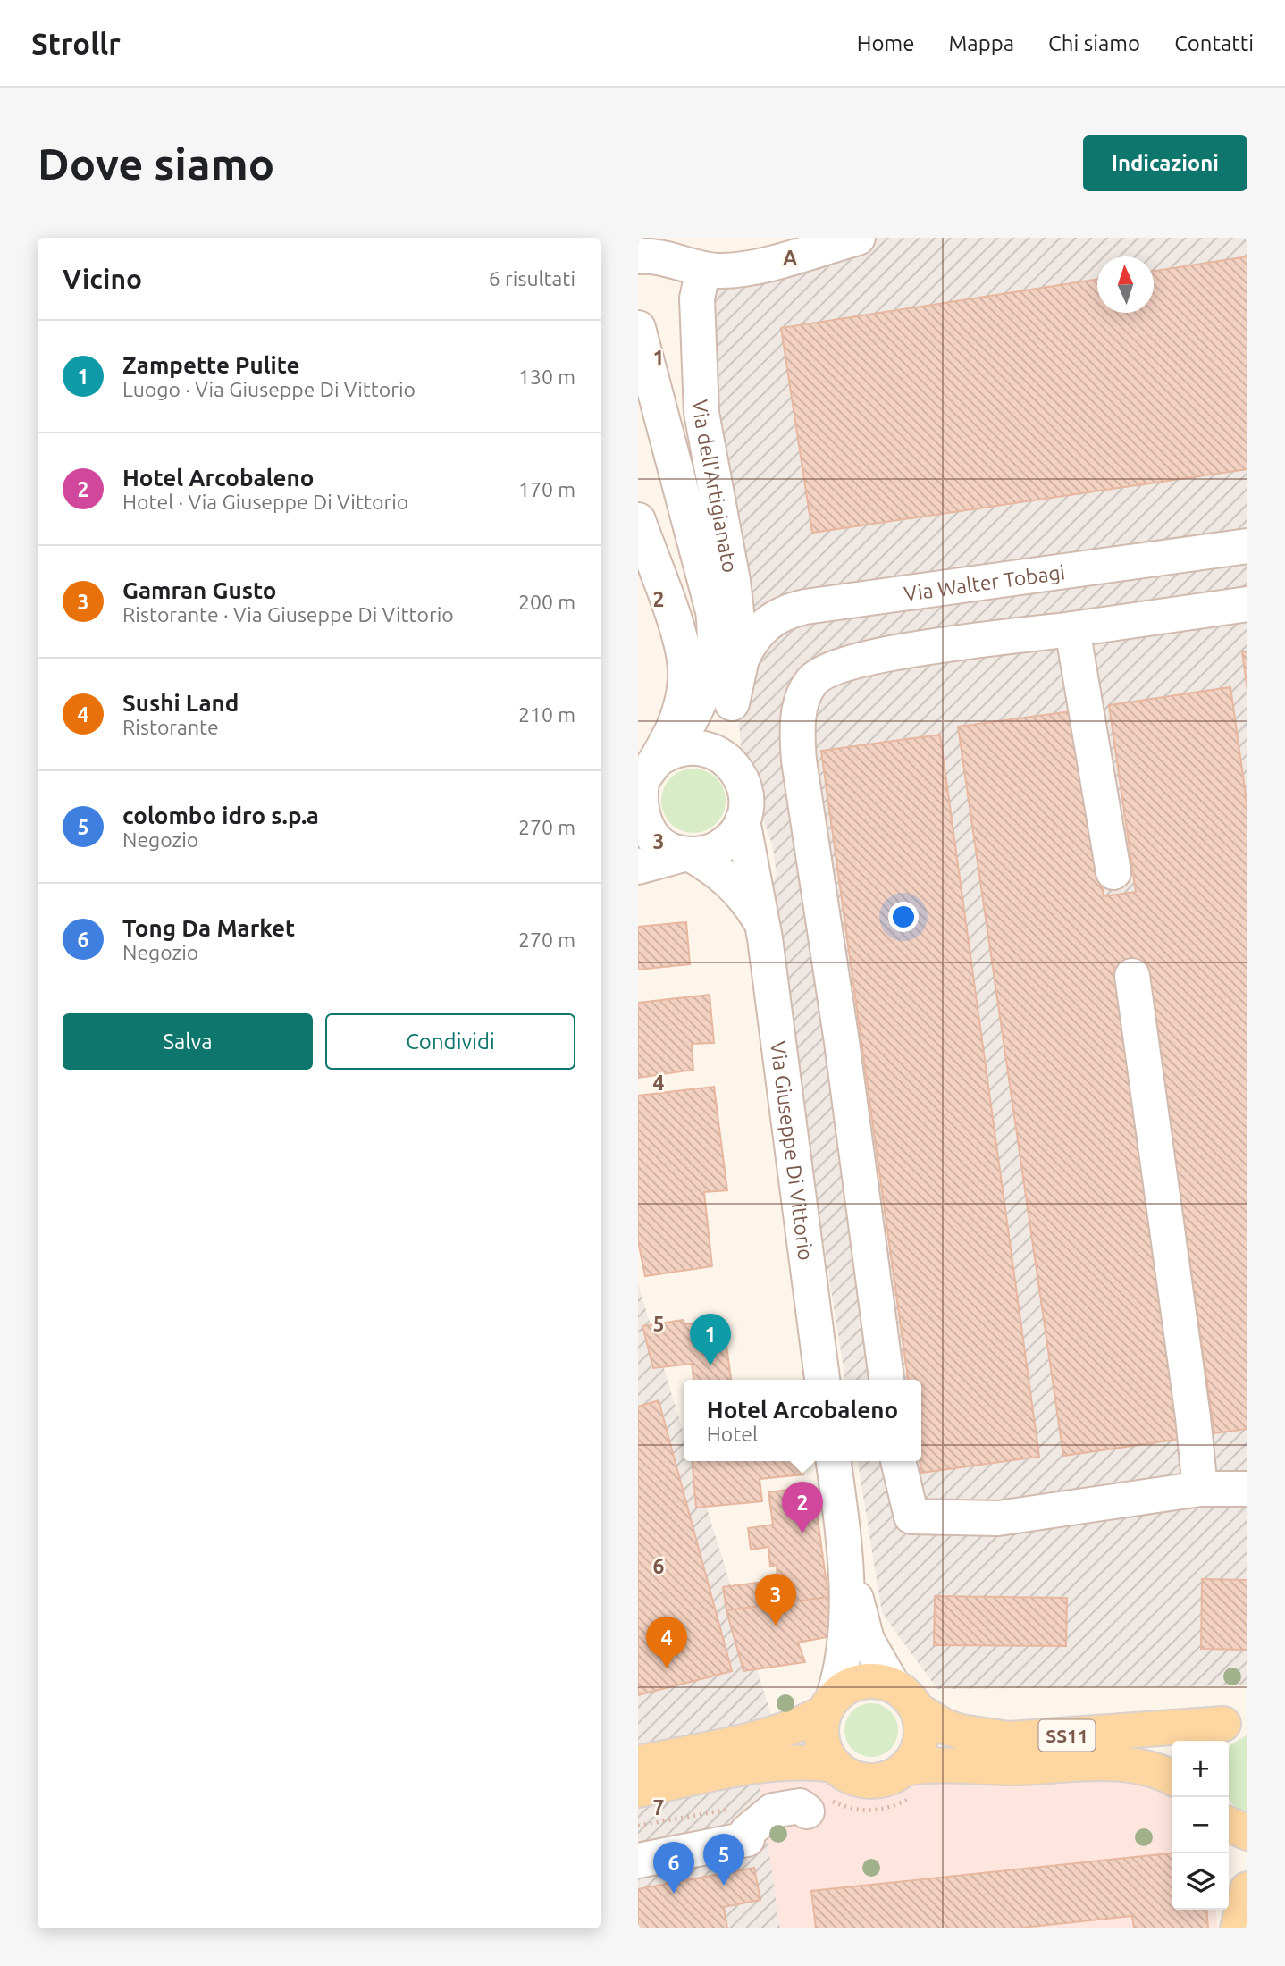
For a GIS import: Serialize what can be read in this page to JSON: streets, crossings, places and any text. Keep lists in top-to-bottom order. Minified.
{"streets":{"main road":["SS11"],"street":["Via dell'Artigianato","Via Walter Tobagi","Via Giuseppe Di Vittorio"]},"crossings":[["Via dell'Artigianato","Via Walter Tobagi"]],"north":"top","page":{"header":"Strollr","nav":["Home","Mappa","Chi siamo","Contatti"],"buttons":["Indicazioni",["Salva","Condividi"]],"title":"Dove siamo","heading":["Vicino","6 risultati"],"list":[{"mark":"1","name":"Zampette Pulite","note":"Luogo · Via Giuseppe Di Vittorio","value":"130 m"},{"mark":"2","name":"Hotel Arcobaleno","note":"Hotel · Via Giuseppe Di Vittorio","value":"170 m"},{"mark":"3","name":"Gamran Gusto","note":"Ristorante · Via Giuseppe Di Vittorio","value":"200 m"},{"mark":"4","name":"Sushi Land","note":"Ristorante","value":"210 m"},{"mark":"5","name":"colombo idro s.p.a","note":"Negozio","value":"270 m"},{"mark":"6","name":"Tong Da Market","note":"Negozio","value":"270 m"}],"pins":["1","2","3","4","5","6"],"popup":["Hotel Arcobaleno","Hotel"],"map_buttons":["+","−"]},"grid":{"columns":["A"],"rows":["1","2","3","4","5","6","7"]}}
